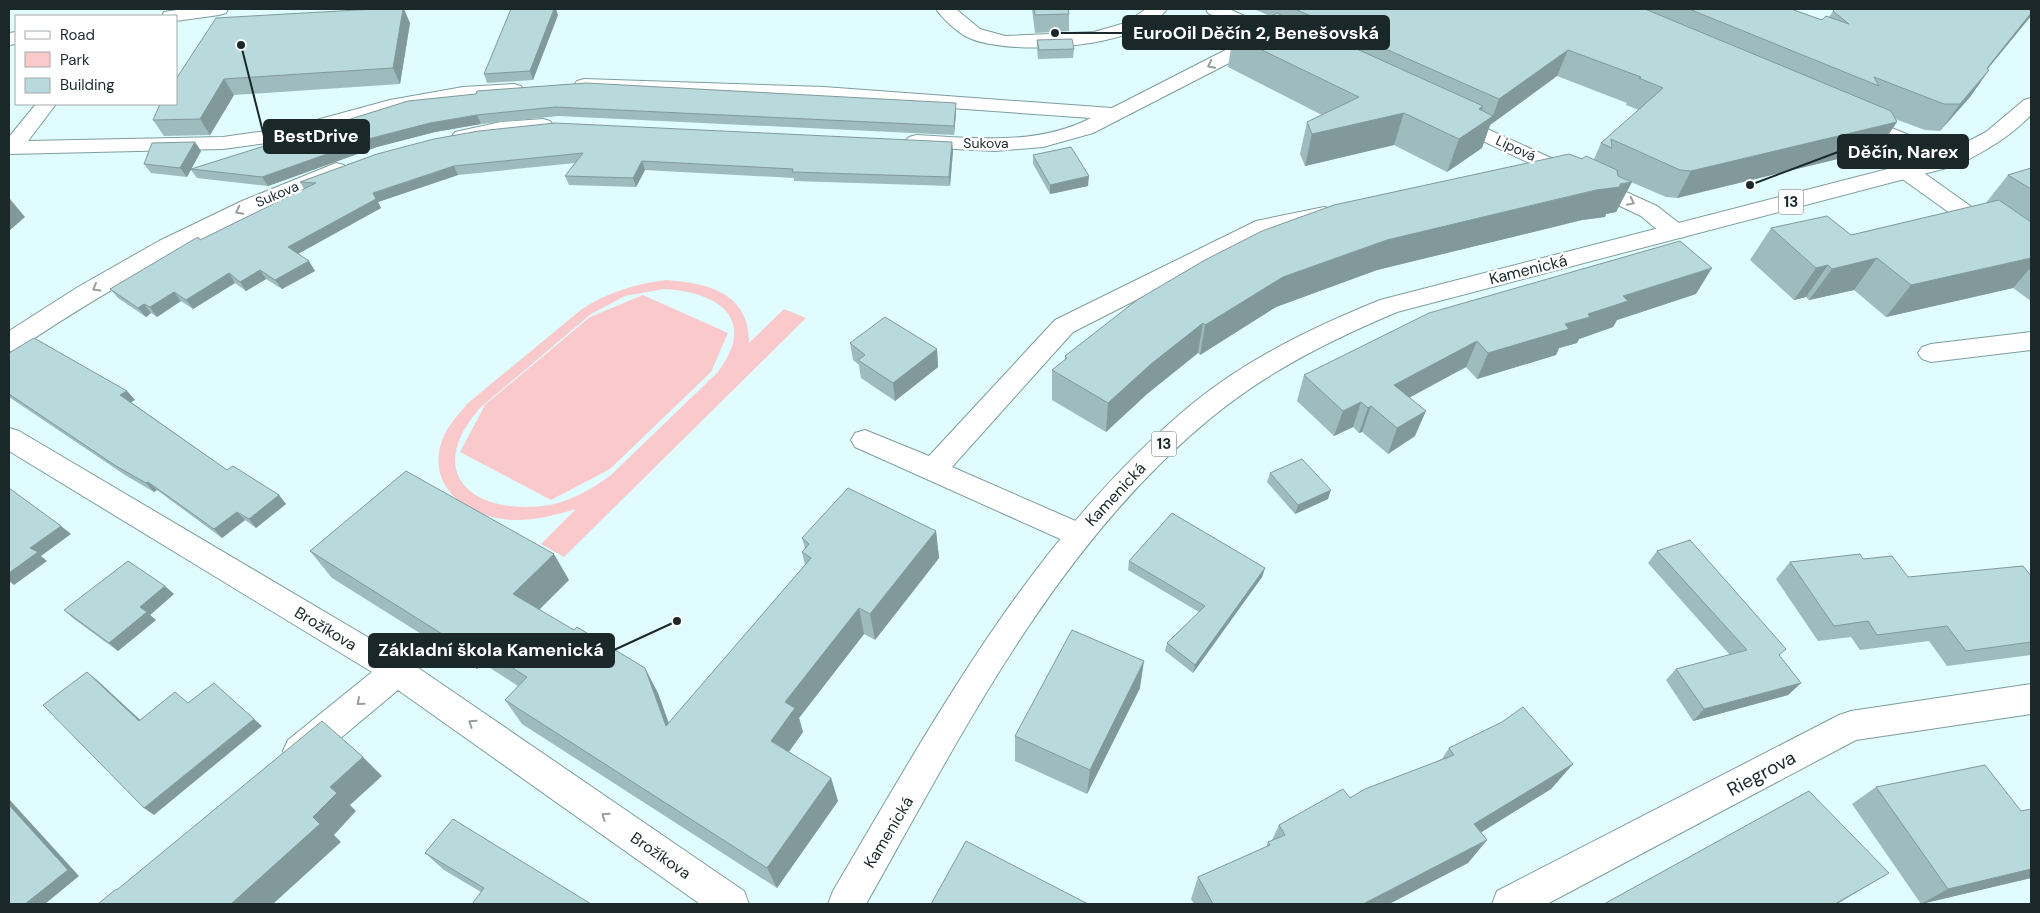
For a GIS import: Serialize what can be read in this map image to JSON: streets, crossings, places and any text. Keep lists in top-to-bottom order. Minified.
{"streets":{"street":["Sukova","Lipová","13","Kamenická","Brožíkova","Riegrova"]},"crossings":[["Lipová","Kamenická"]],"one_way":["Lipová","Brožíkova"],"places":["EuroOil Děčín 2, Benešovská","BestDrive","Děčín, Narex","Základní škola Kamenická"],"legend":["Road","Park","Building"]}
